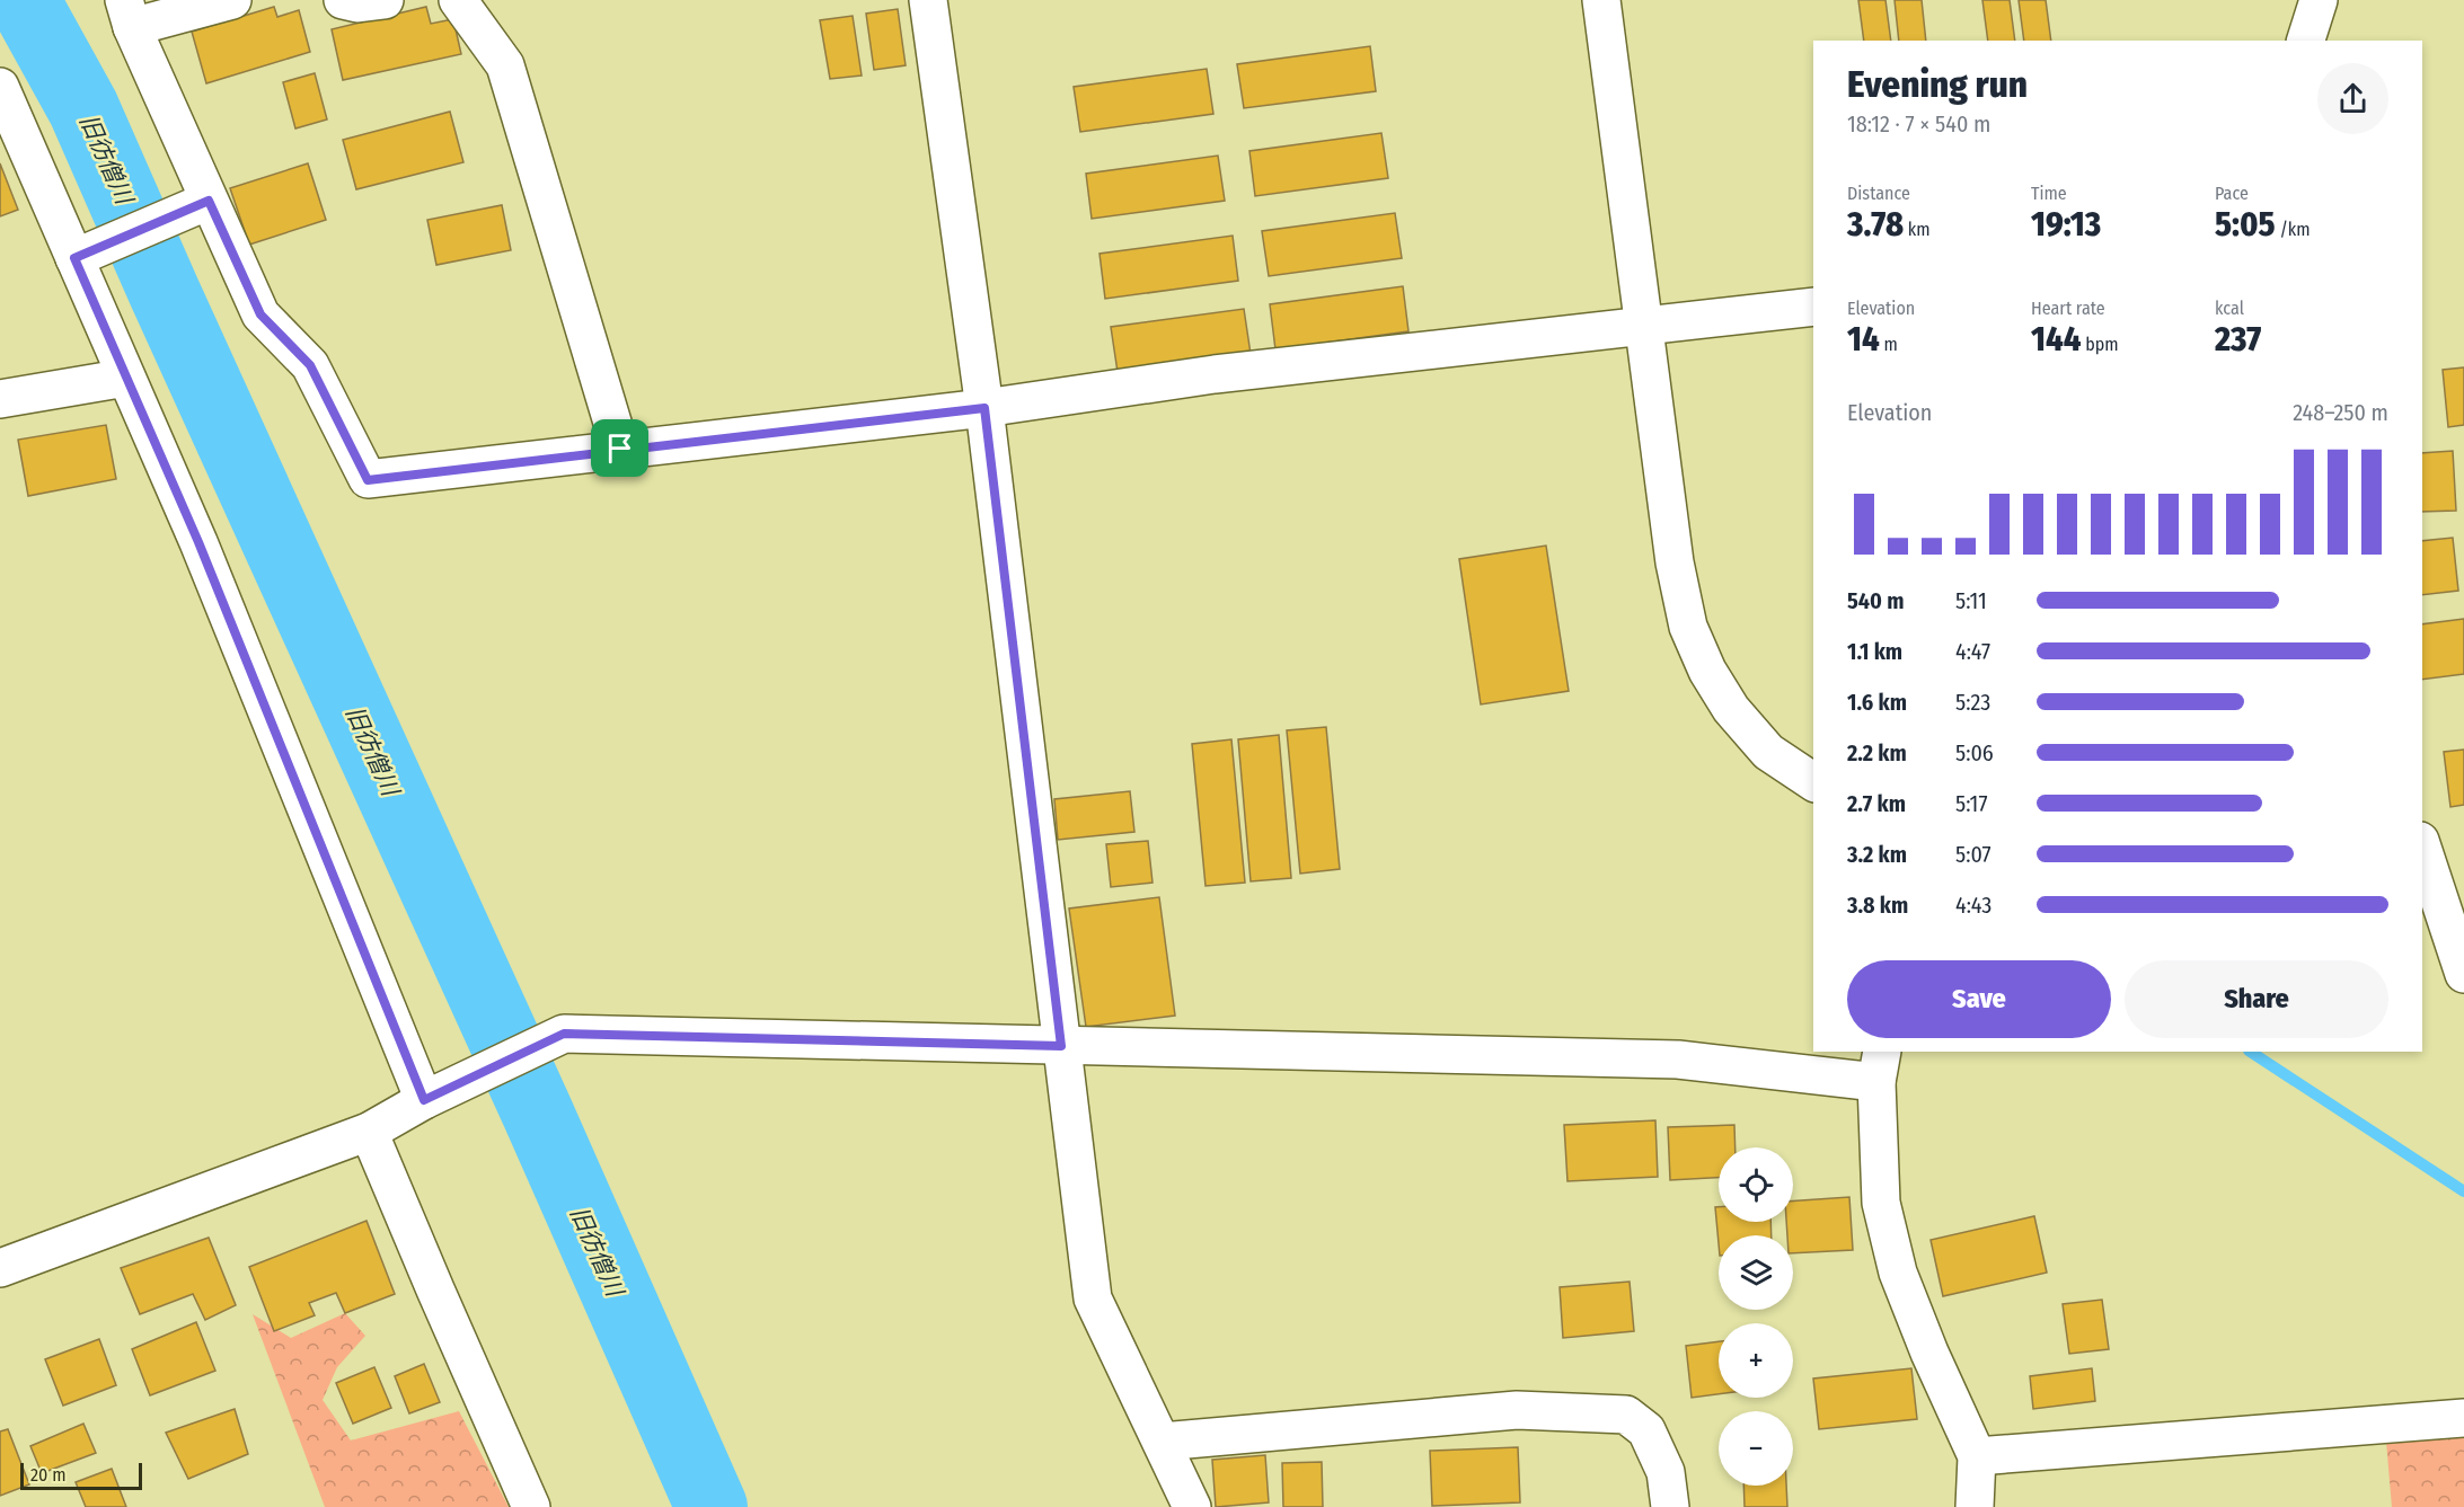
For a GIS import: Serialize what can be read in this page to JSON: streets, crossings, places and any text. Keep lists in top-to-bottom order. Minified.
{"water":["旧彷僧川"],"scale_bar":"20 m","page":{"heading":["Evening run","18:12 · 7 × 540 m"],"stats":[["Distance","3.78 km"],["Time","19:13"],["Pace","5:05 /km"],["Elevation","14 m"],["Heart rate","144 bpm"],["kcal","237"]],"chart":["Elevation","248–250 m"],"list":[{"name":"540 m","note":"5:11"},{"name":"1.1 km","note":"4:47"},{"name":"1.6 km","note":"5:23"},{"name":"2.2 km","note":"5:06"},{"name":"2.7 km","note":"5:17"},{"name":"3.2 km","note":"5:07"},{"name":"3.8 km","note":"4:43"}],"buttons":["Save","Share"],"map_buttons":["+","−"],"scale":"20 m"}}
